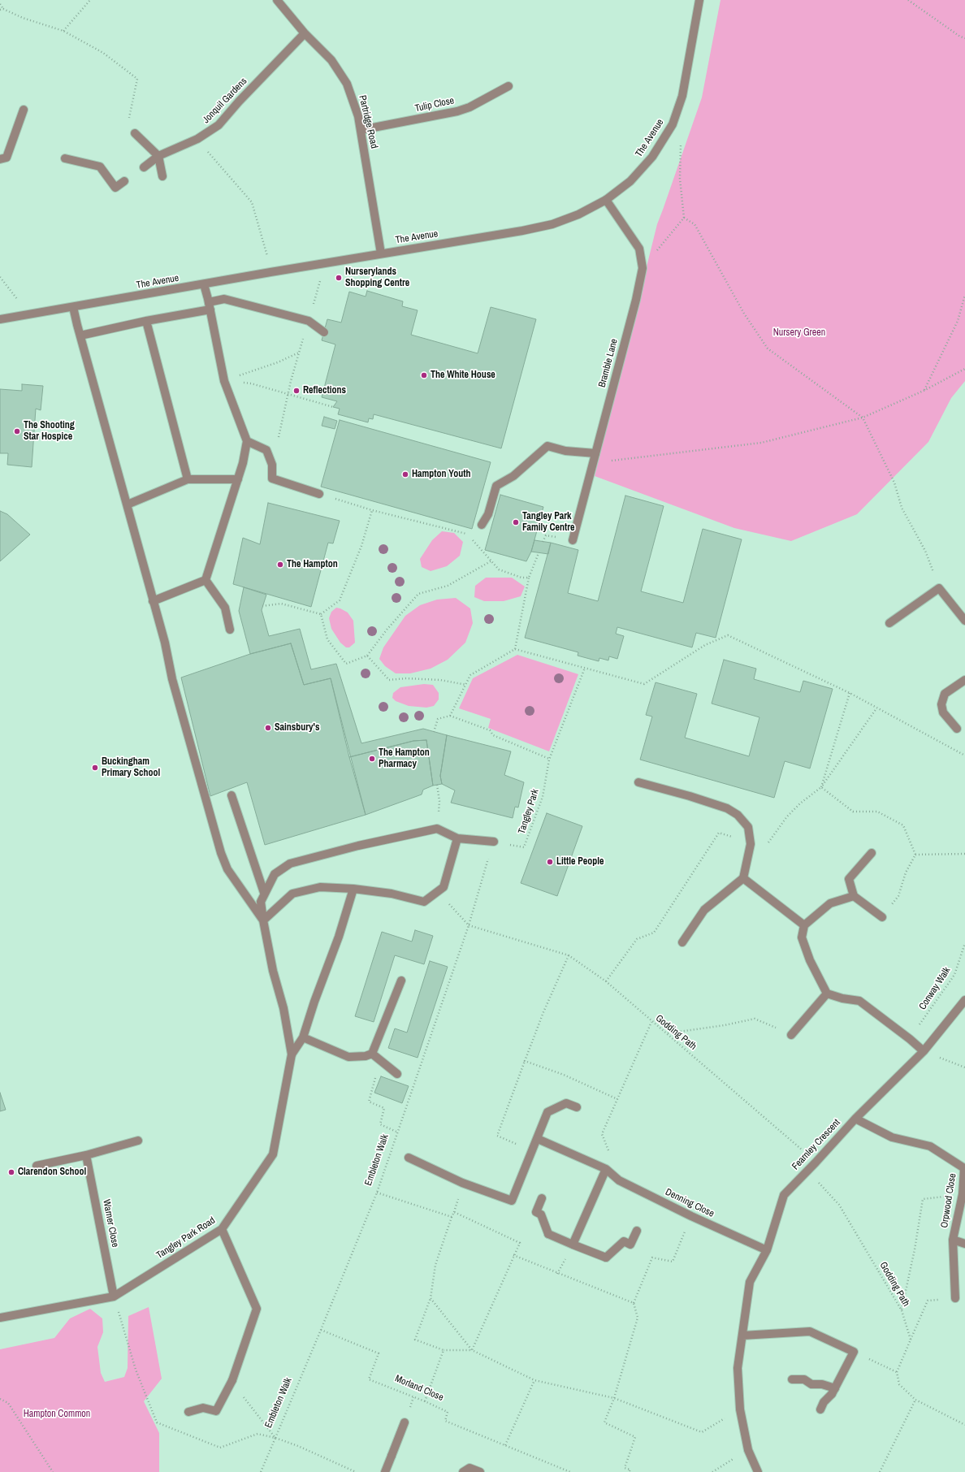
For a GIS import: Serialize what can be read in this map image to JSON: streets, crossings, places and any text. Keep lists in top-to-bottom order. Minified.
{"streets":{"street":["Jonquil Gardens","Tulip Close","Partridge Road","The Avenue","Bramble Lane","Fearnley Crescent","Orpwood Close","Denning Close","Warner Close","Tangley Park Road"],"path":["Tangley Park","Conway Walk","Godding Path","Embleton Walk","Morland Close"]},"crossings":[["Jonquil Gardens","Partridge Road"],["Tulip Close","Partridge Road"],["Partridge Road","The Avenue"],["The Avenue","Bramble Lane"],["Godding Path","Fearnley Crescent"],["Godding Path","Embleton Walk"],["Fearnley Crescent","Orpwood Close"],["Fearnley Crescent","Denning Close"],["Embleton Walk","Morland Close"],["Warner Close","Tangley Park Road"]],"parks":["Nursery Green","Hampton Common"],"places":["Nurserylands Shopping Centre","The White House","Reflections","The Shooting Star Hospice","Hampton Youth","Tangley Park Family Centre","The Hampton","Sainsbury's","The Hampton Pharmacy","Buckingham Primary School","Little People","Clarendon School"]}
